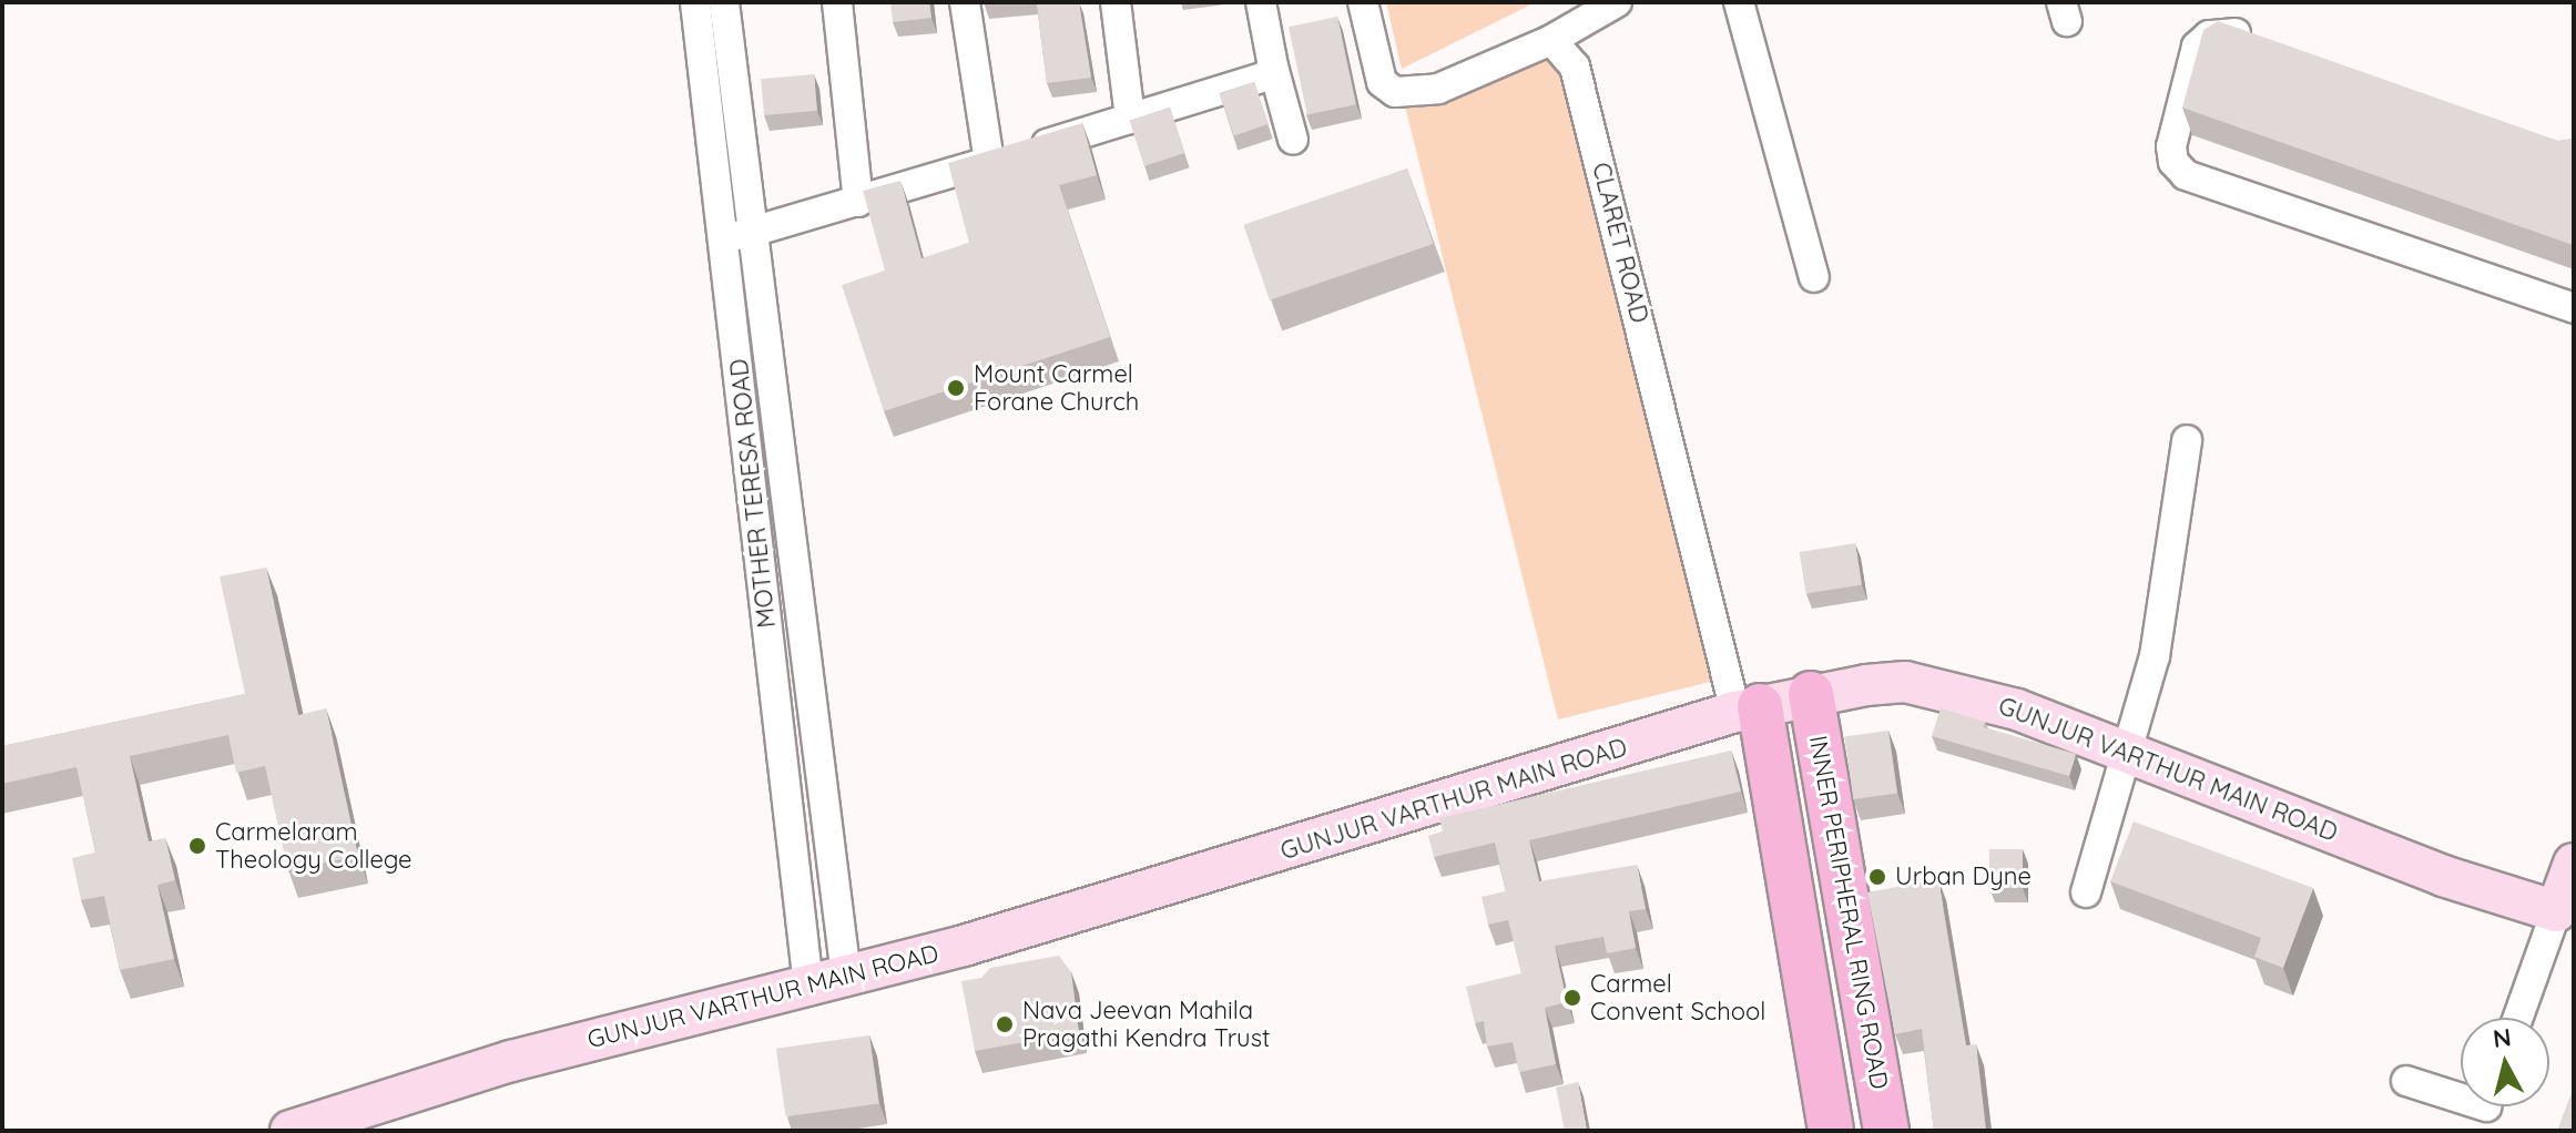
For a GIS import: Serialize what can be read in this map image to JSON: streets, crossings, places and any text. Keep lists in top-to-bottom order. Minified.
{"streets":{"main road":["GUNJUR VARTHUR MAIN ROAD","INNER PERIPHERAL RING ROAD"],"street":["CLARET ROAD","MOTHER TERESA ROAD"]},"crossings":[["CLARET ROAD","GUNJUR VARTHUR MAIN ROAD"],["MOTHER TERESA ROAD","GUNJUR VARTHUR MAIN ROAD"],["GUNJUR VARTHUR MAIN ROAD","INNER PERIPHERAL RING ROAD"]],"places":["Mount Carmel Forane Church","Carmelaram Theology College","Urban Dyne","Carmel Convent School","Nava Jeevan Mahila Pragathi Kendra Trust"],"north":"top"}
